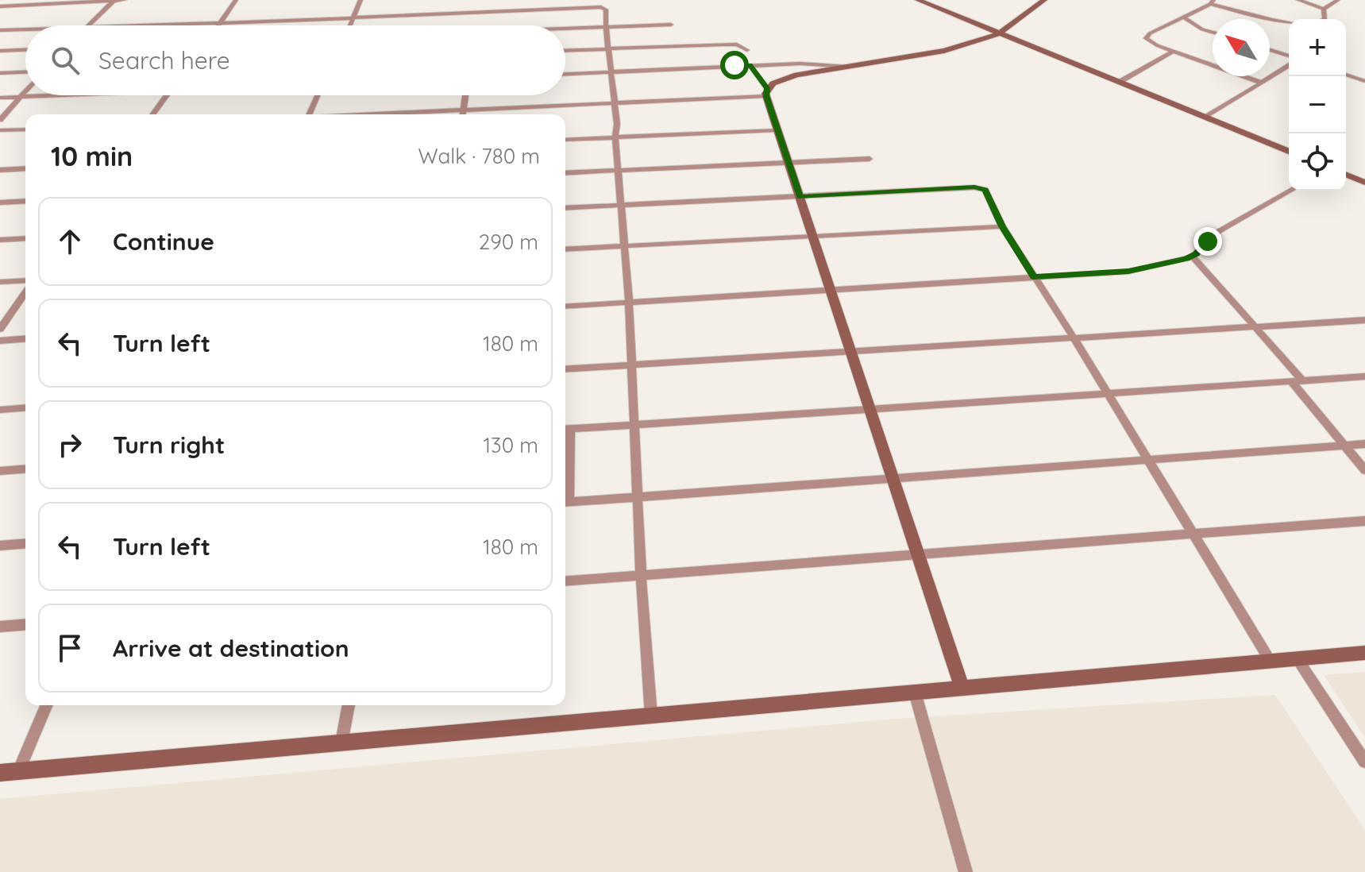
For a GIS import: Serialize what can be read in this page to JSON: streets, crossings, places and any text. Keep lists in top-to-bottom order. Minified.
{"north":"top left","page":{"map_buttons":["+","−"],"search":"Search here","heading":["10 min","Walk · 780 m"],"list":[["Continue","290 m"],["Turn left","180 m"],["Turn right","130 m"],["Turn left","180 m"],"Arrive at destination"]}}
